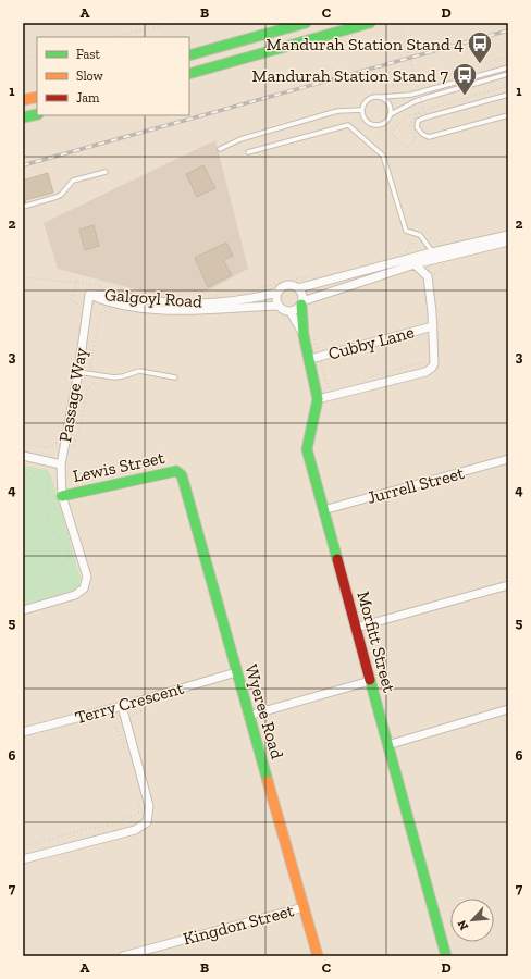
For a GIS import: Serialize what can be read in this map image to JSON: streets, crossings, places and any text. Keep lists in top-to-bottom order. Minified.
{"streets":{"main road":["Lewis Street","Morfitt Street","Wyeree Road"],"street":["Galgoyl Road","Cubby Lane","Passage Way","Jurrell Street","Terry Crescent","Kingdon Street"]},"crossings":[["Galgoyl Road","Passage Way"],["Galgoyl Road","Morfitt Street"],["Cubby Lane","Morfitt Street"],["Passage Way","Lewis Street"],["Lewis Street","Wyeree Road"],["Jurrell Street","Morfitt Street"],["Terry Crescent","Wyeree Road"],["Wyeree Road","Kingdon Street"]],"places":{"bus stop":["Mandurah Station Stand 4","Mandurah Station Stand 7"]},"legend":["Fast","Slow","Jam"],"north":"bottom left","grid":{"columns":["A","B","C","D"],"rows":["1","2","3","4","5","6","7"]}}
